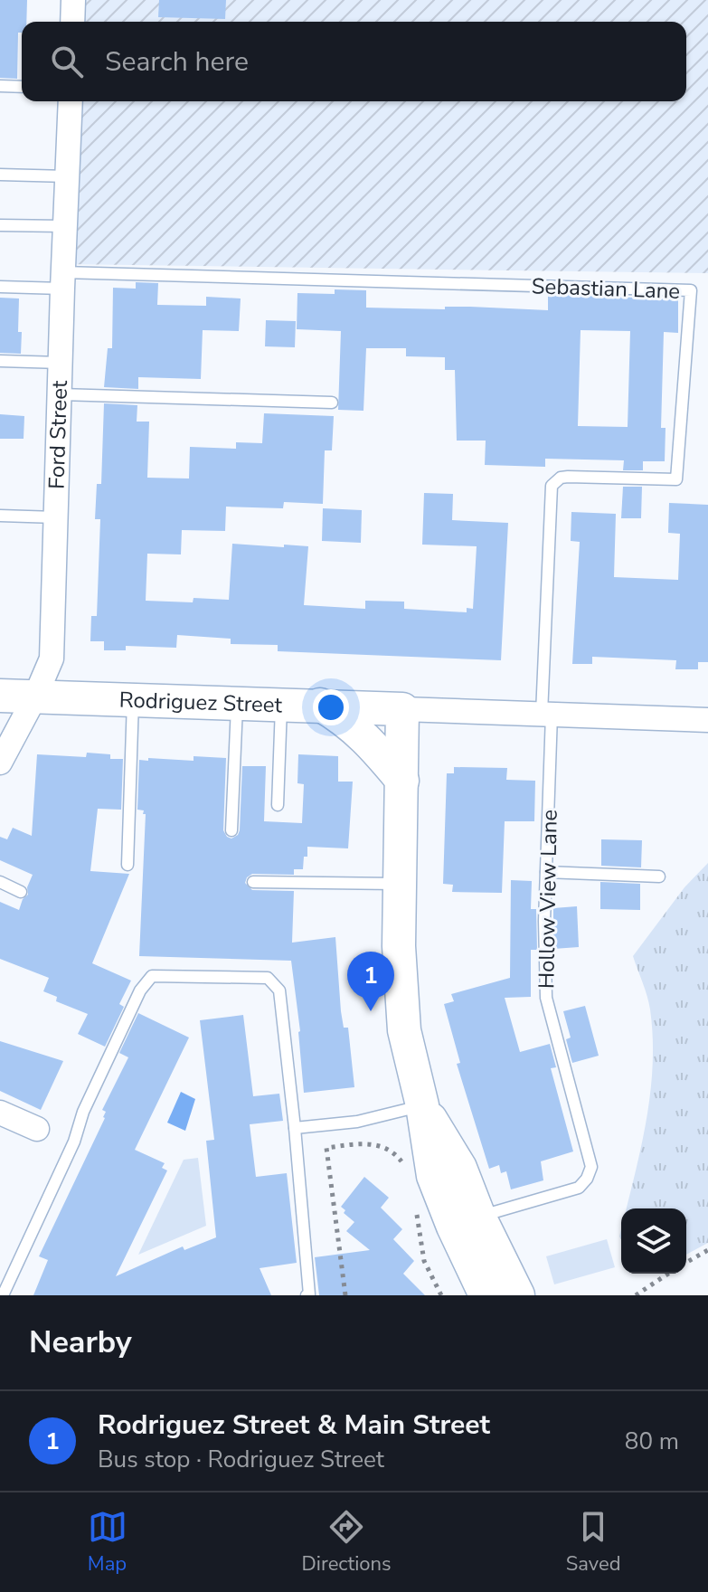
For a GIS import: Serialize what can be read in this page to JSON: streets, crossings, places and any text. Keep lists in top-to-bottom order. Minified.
{"streets":{"street":["Ford Street","Rodriguez Street"],"lane":["Sebastian Lane","Hollow View Lane"]},"crossings":[["Sebastian Lane","Ford Street"],["Sebastian Lane","Rodriguez Street"],["Sebastian Lane","Hollow View Lane"],["Ford Street","Rodriguez Street"],["Rodriguez Street","Hollow View Lane"]],"page":{"search":"Search here","pins":"1","heading":"Nearby","list":[{"mark":"1","name":"Rodriguez Street & Main Street","note":"Bus stop · Rodriguez Street","value":"80 m"}],"nav":["Map","Directions","Saved"]}}
